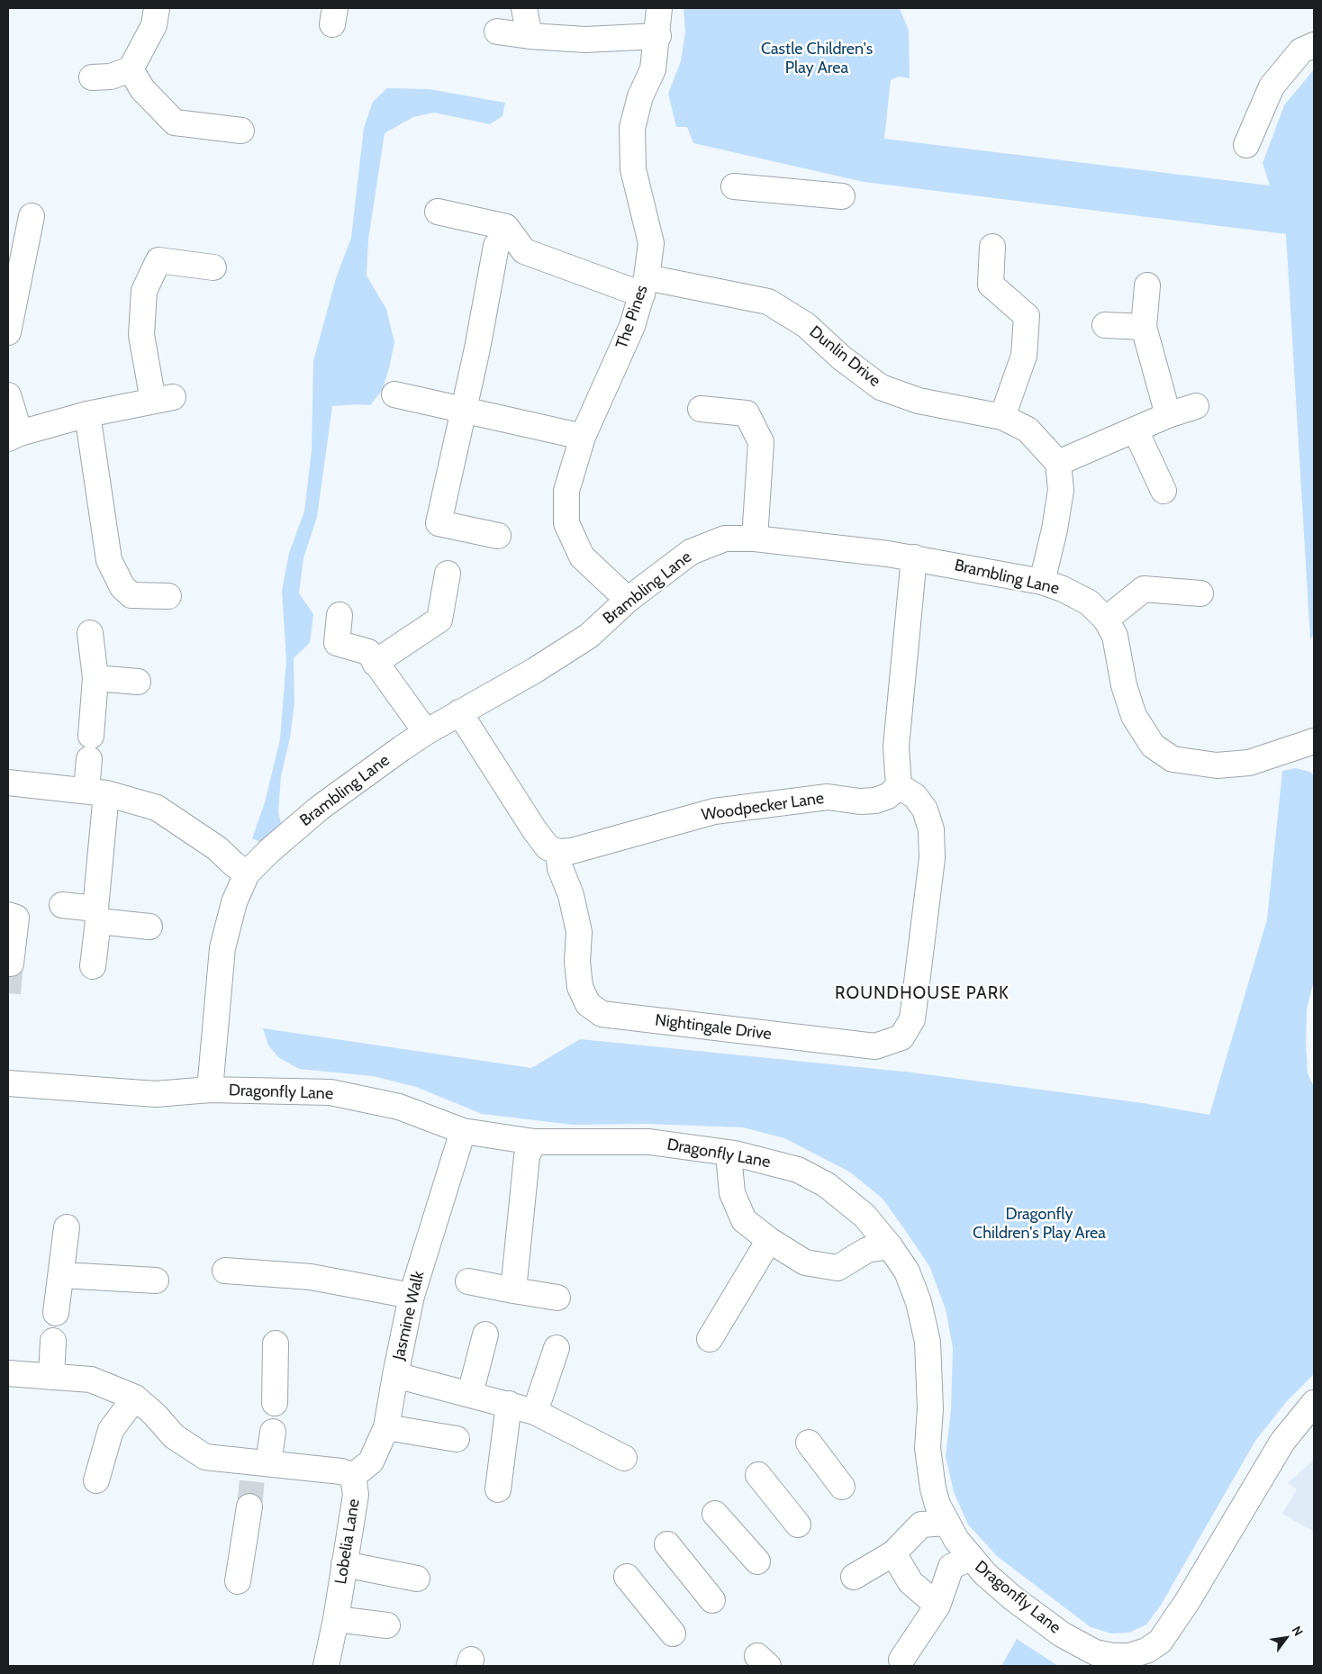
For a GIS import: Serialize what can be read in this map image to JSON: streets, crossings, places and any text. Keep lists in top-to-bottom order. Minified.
{"streets":{"street":["The Pines","Dunlin Drive","Brambling Lane","Woodpecker Lane","Nightingale Drive","Dragonfly Lane","Jasmine Walk","Lobelia Lane"]},"crossings":[["The Pines","Dunlin Drive"],["The Pines","Brambling Lane"],["Brambling Lane","Dragonfly Lane"],["Woodpecker Lane","Nightingale Drive"],["Dragonfly Lane","Jasmine Walk"],["Jasmine Walk","Lobelia Lane"]],"districts":["ROUNDHOUSE PARK"],"parks":["Castle Children's Play Area","Dragonfly Children's Play Area"],"north":"top right"}
